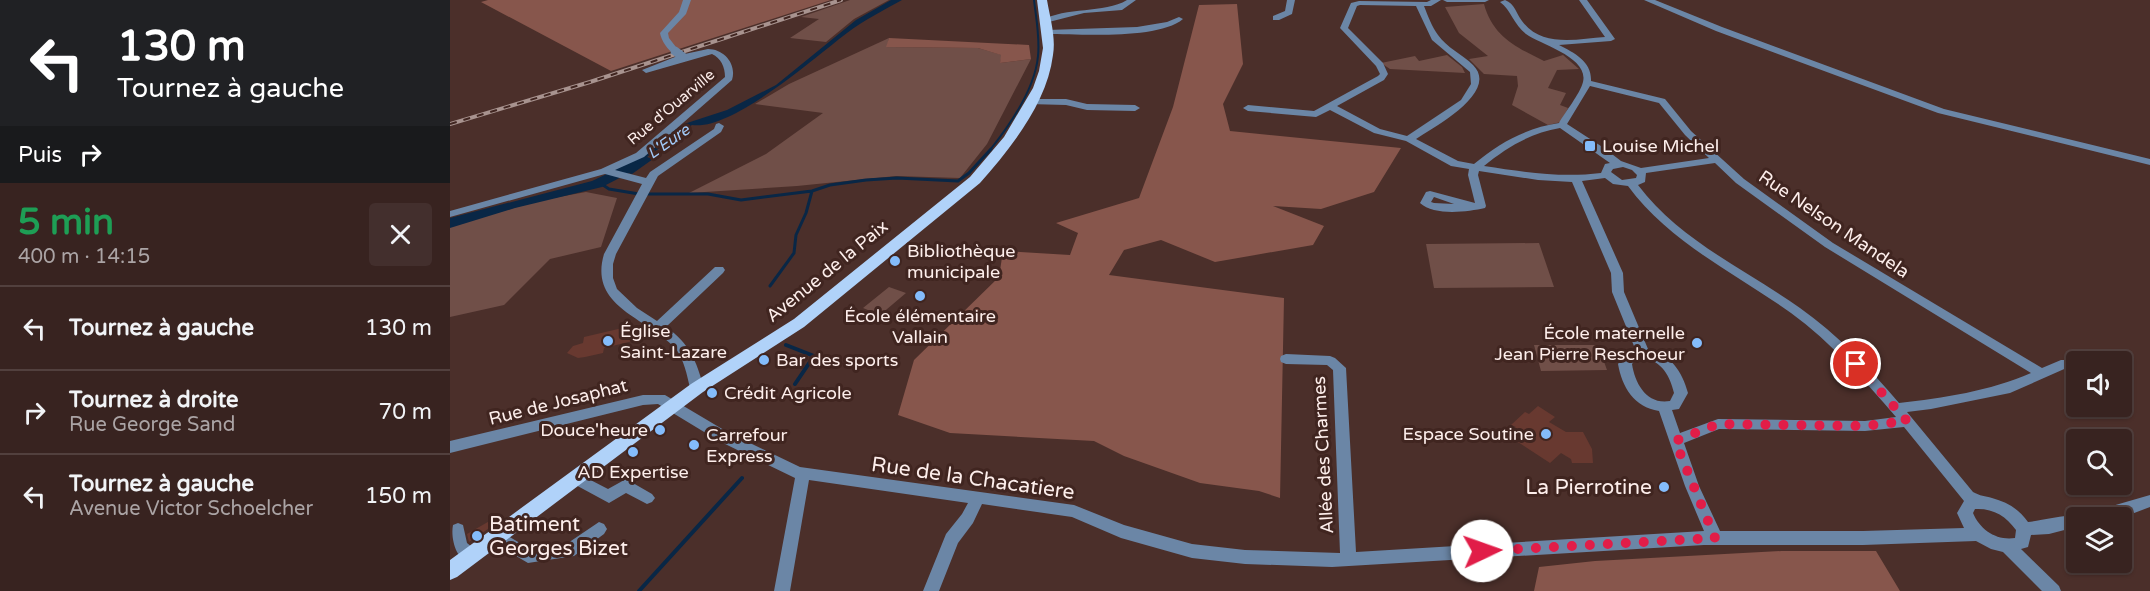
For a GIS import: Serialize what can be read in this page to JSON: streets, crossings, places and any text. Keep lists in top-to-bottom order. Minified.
{"streets":{"main road":["Avenue de la Paix"],"street":["Rue d'Ouarville","Rue Nelson Mandela","Rue de Josaphat","Allée des Charmes","Rue de la Chacatiere"]},"crossings":[["Avenue de la Paix","Rue de Josaphat"],["Rue de Josaphat","Rue de la Chacatiere"],["Allée des Charmes","Rue de la Chacatiere"]],"water":["L'Eure"],"places":{"transit":["Louise Michel"],"other":["Bibliothèque municipale","École élémentaire Vallain","Église Saint-Lazare","École maternelle Jean Pierre Reschoeur","Bar des sports","Crédit Agricole","Douce'heure","Espace Soutine","Carrefour Express","AD Expertise","La Pierrotine","Batiment Georges Bizet"]},"page":{"turn":["130 m","Tournez à gauche"],"then":"Puis","heading":["5 min","400 m · 14:15"],"list":[{"name":"Tournez à gauche","value":"130 m"},{"name":"Tournez à droite","note":"Rue George Sand","value":"70 m"},{"name":"Tournez à gauche","note":"Avenue Victor Schoelcher","value":"150 m"}]}}
